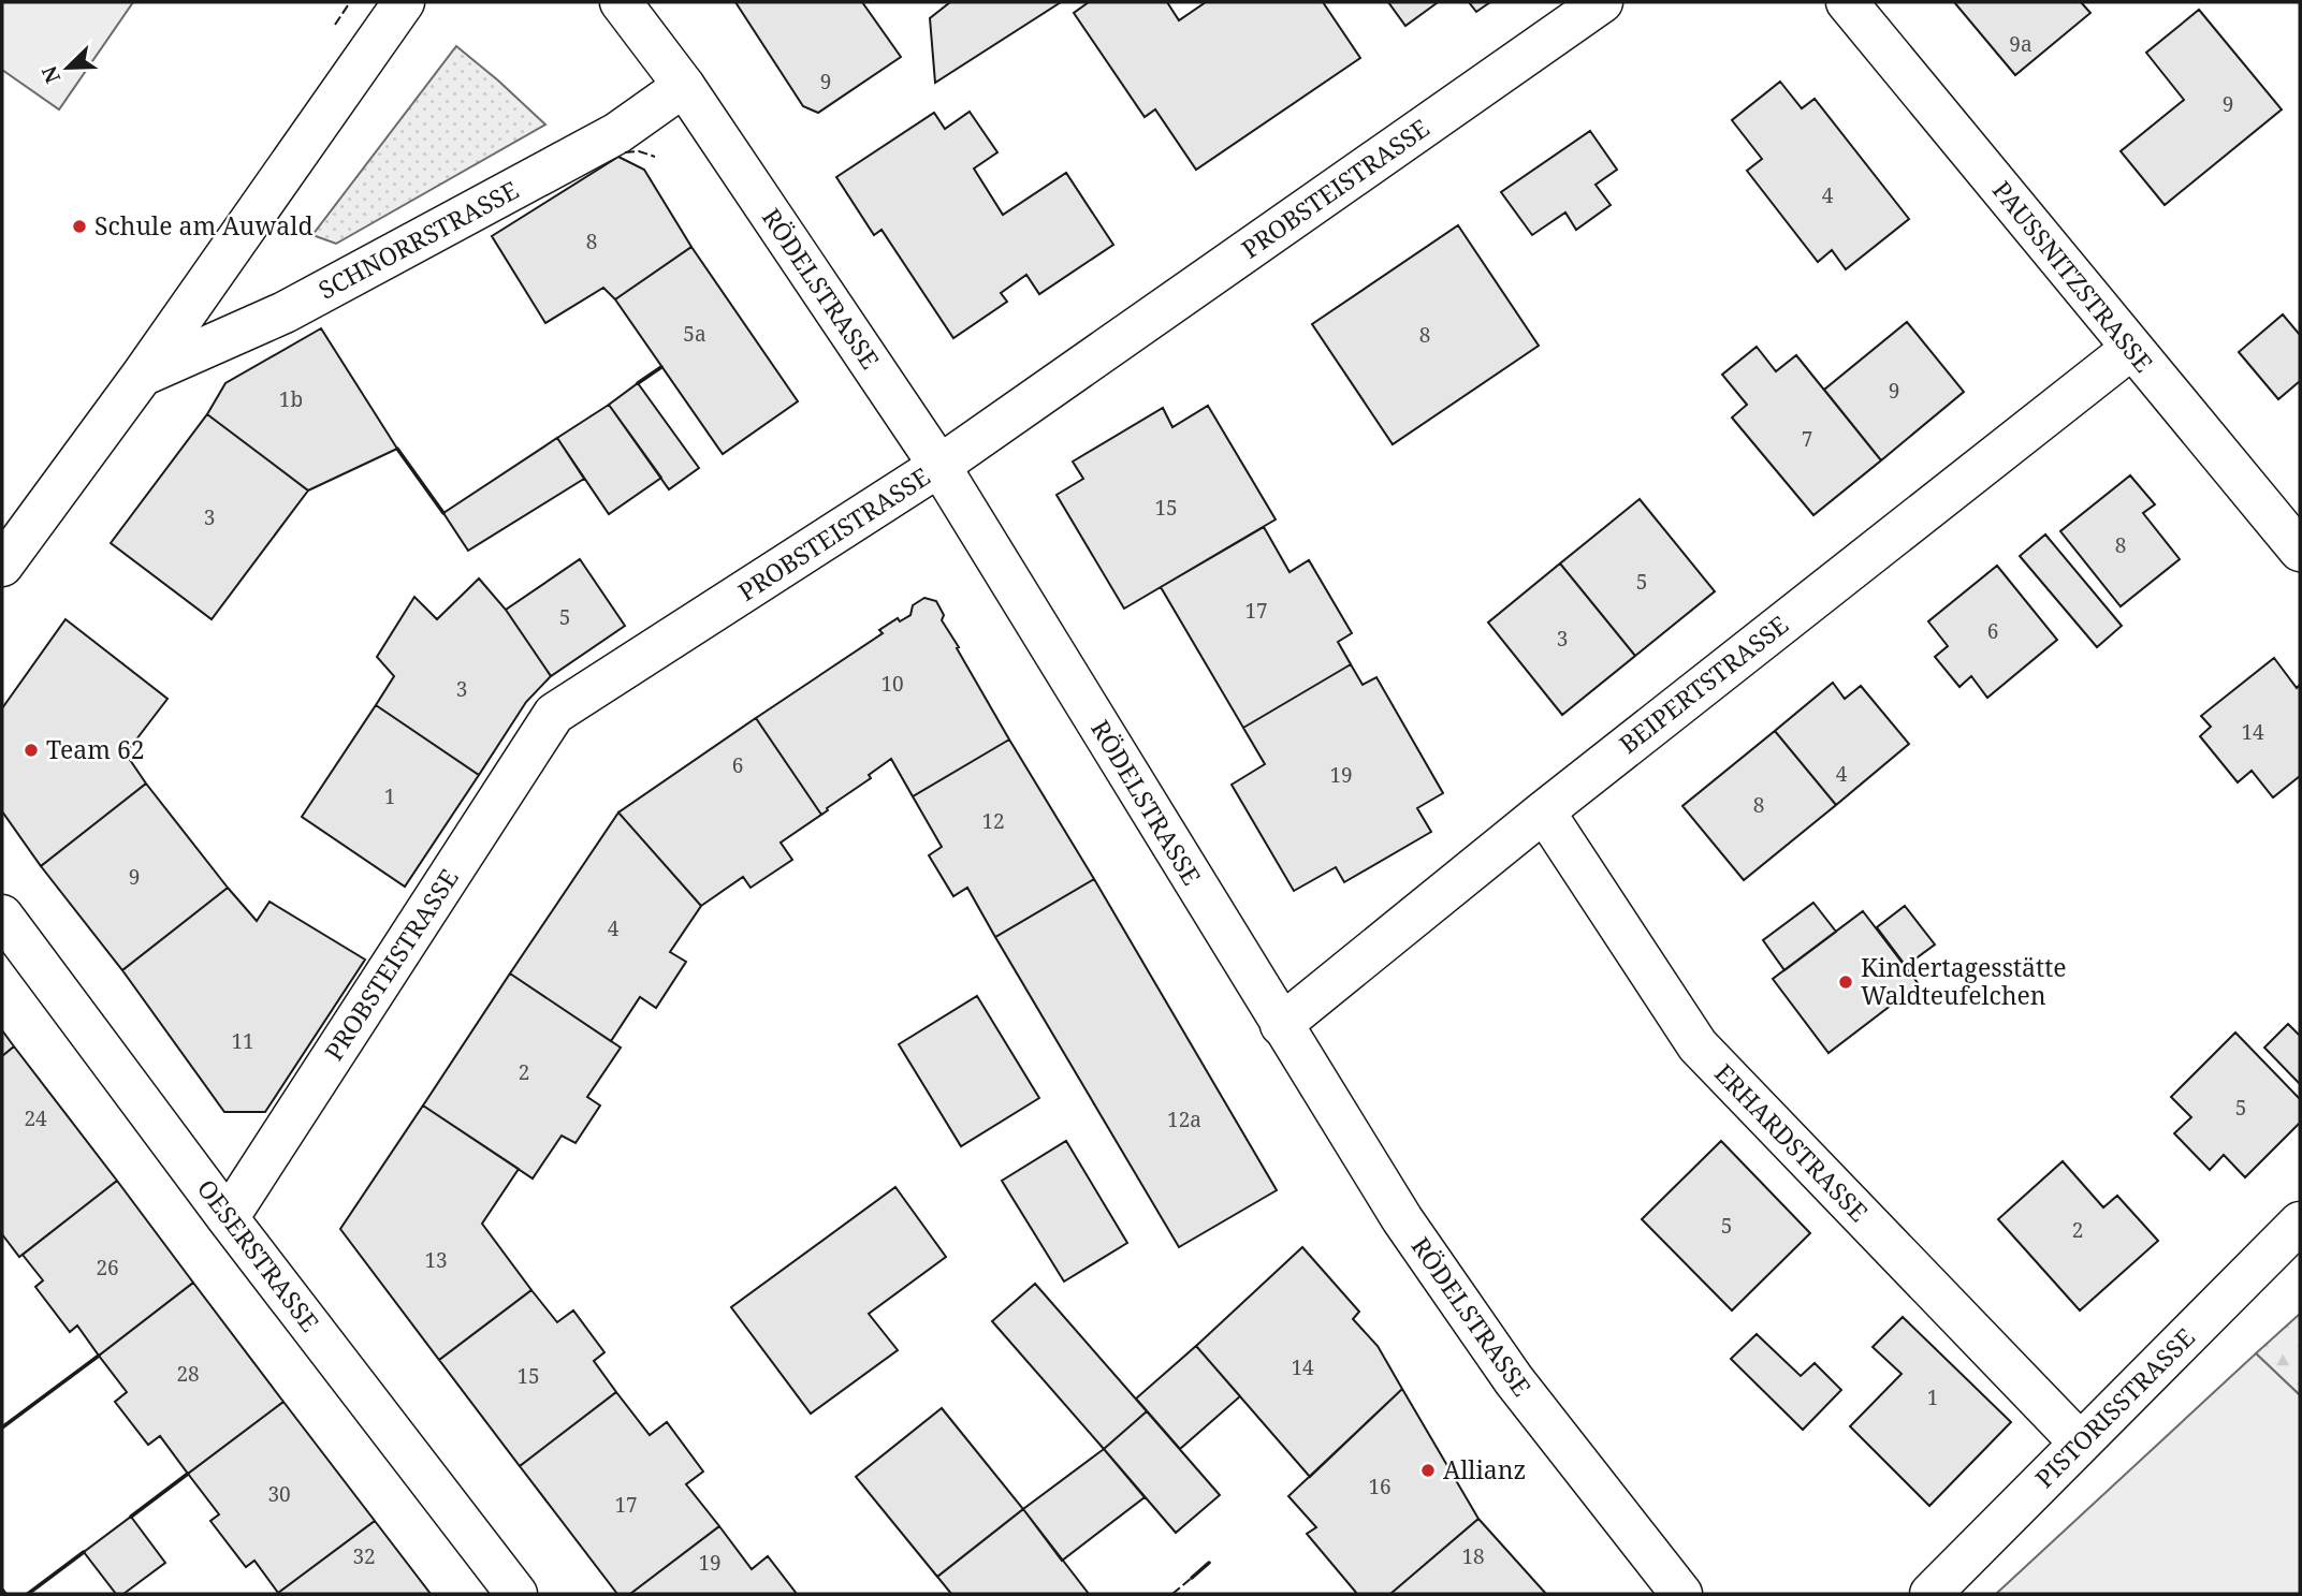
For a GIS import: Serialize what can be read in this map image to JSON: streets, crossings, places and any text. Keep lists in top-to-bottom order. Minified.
{"streets":{"street":["PROBSTEISTRASSE","SCHNORRSTRASSE","PAUSSNITZSTRASSE","RÖDELSTRASSE","BEIPERTSTRASSE","ERHARDSTRASSE","OESERSTRASSE","PISTORISSTRASSE"]},"crossings":[["PROBSTEISTRASSE","RÖDELSTRASSE"],["PROBSTEISTRASSE","OESERSTRASSE"],["SCHNORRSTRASSE","RÖDELSTRASSE"],["PAUSSNITZSTRASSE","BEIPERTSTRASSE"],["RÖDELSTRASSE","BEIPERTSTRASSE"],["BEIPERTSTRASSE","ERHARDSTRASSE"],["ERHARDSTRASSE","PISTORISSTRASSE"]],"places":["Schule am Auwald","Team 62","Kindertagesstätte Waldteufelchen","Allianz"],"house_numbers":["9a","9","9","4","8","5a","8","9","1b","7","15","3","8","5","17","5","6","3","10","3","14","6","4","19","1","8","12","9","4","11","2","5","24","12a","5","2","13","26","14","28","15","1","16","30","17","32","18","19"],"north":"bottom left"}
